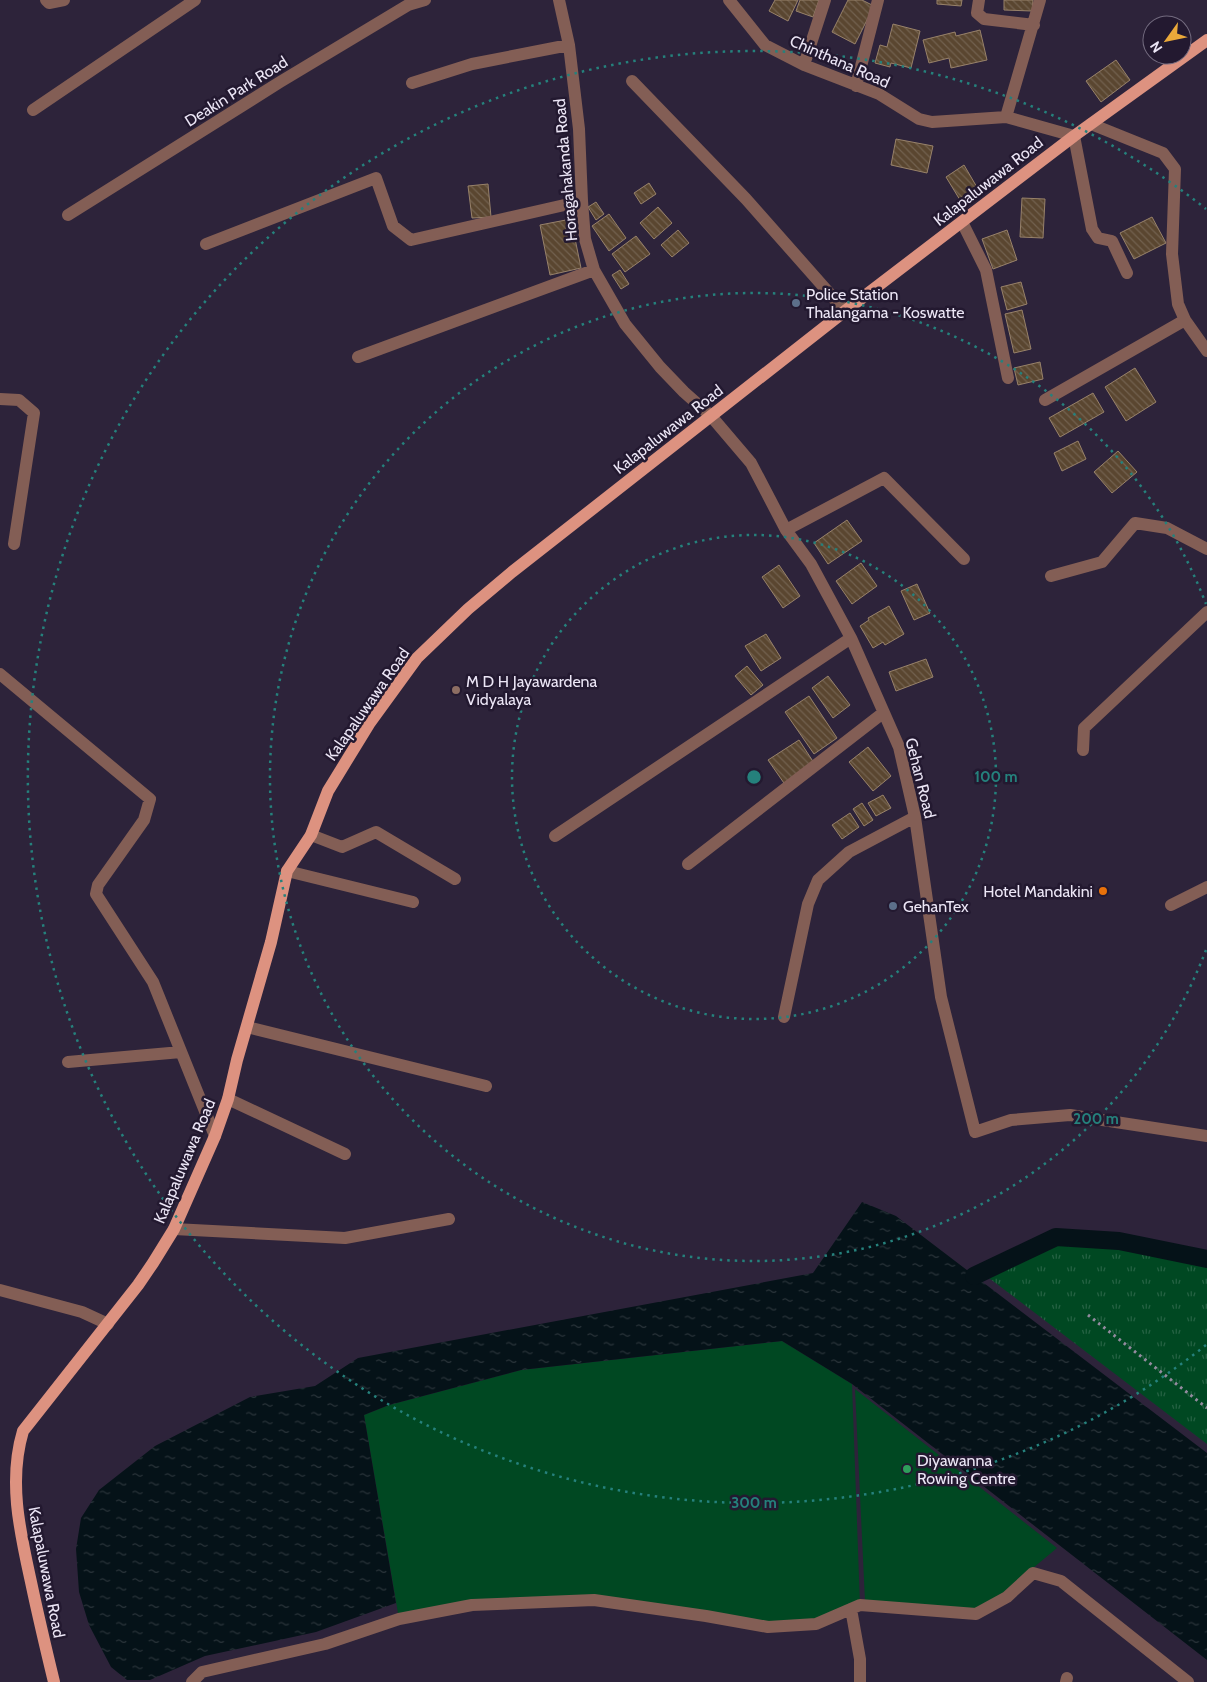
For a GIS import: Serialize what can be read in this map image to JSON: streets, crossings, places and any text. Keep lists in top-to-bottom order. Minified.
{"streets":{"main road":["Kalapaluwawa Road"],"street":["Chinthana Road","Deakin Park Road","Horagahakanda Road","Gehan Road"]},"crossings":[["Chinthana Road","Kalapaluwawa Road"],["Horagahakanda Road","Kalapaluwawa Road"],["Horagahakanda Road","Gehan Road"],["Kalapaluwawa Road","Gehan Road"]],"places":["Police Station Thalangama - Koswatte","M D H Jayawardena Vidyalaya","Hotel Mandakini","GehanTex","Diyawanna Rowing Centre"],"north":"bottom left","rings":["100 m","200 m","300 m"]}
